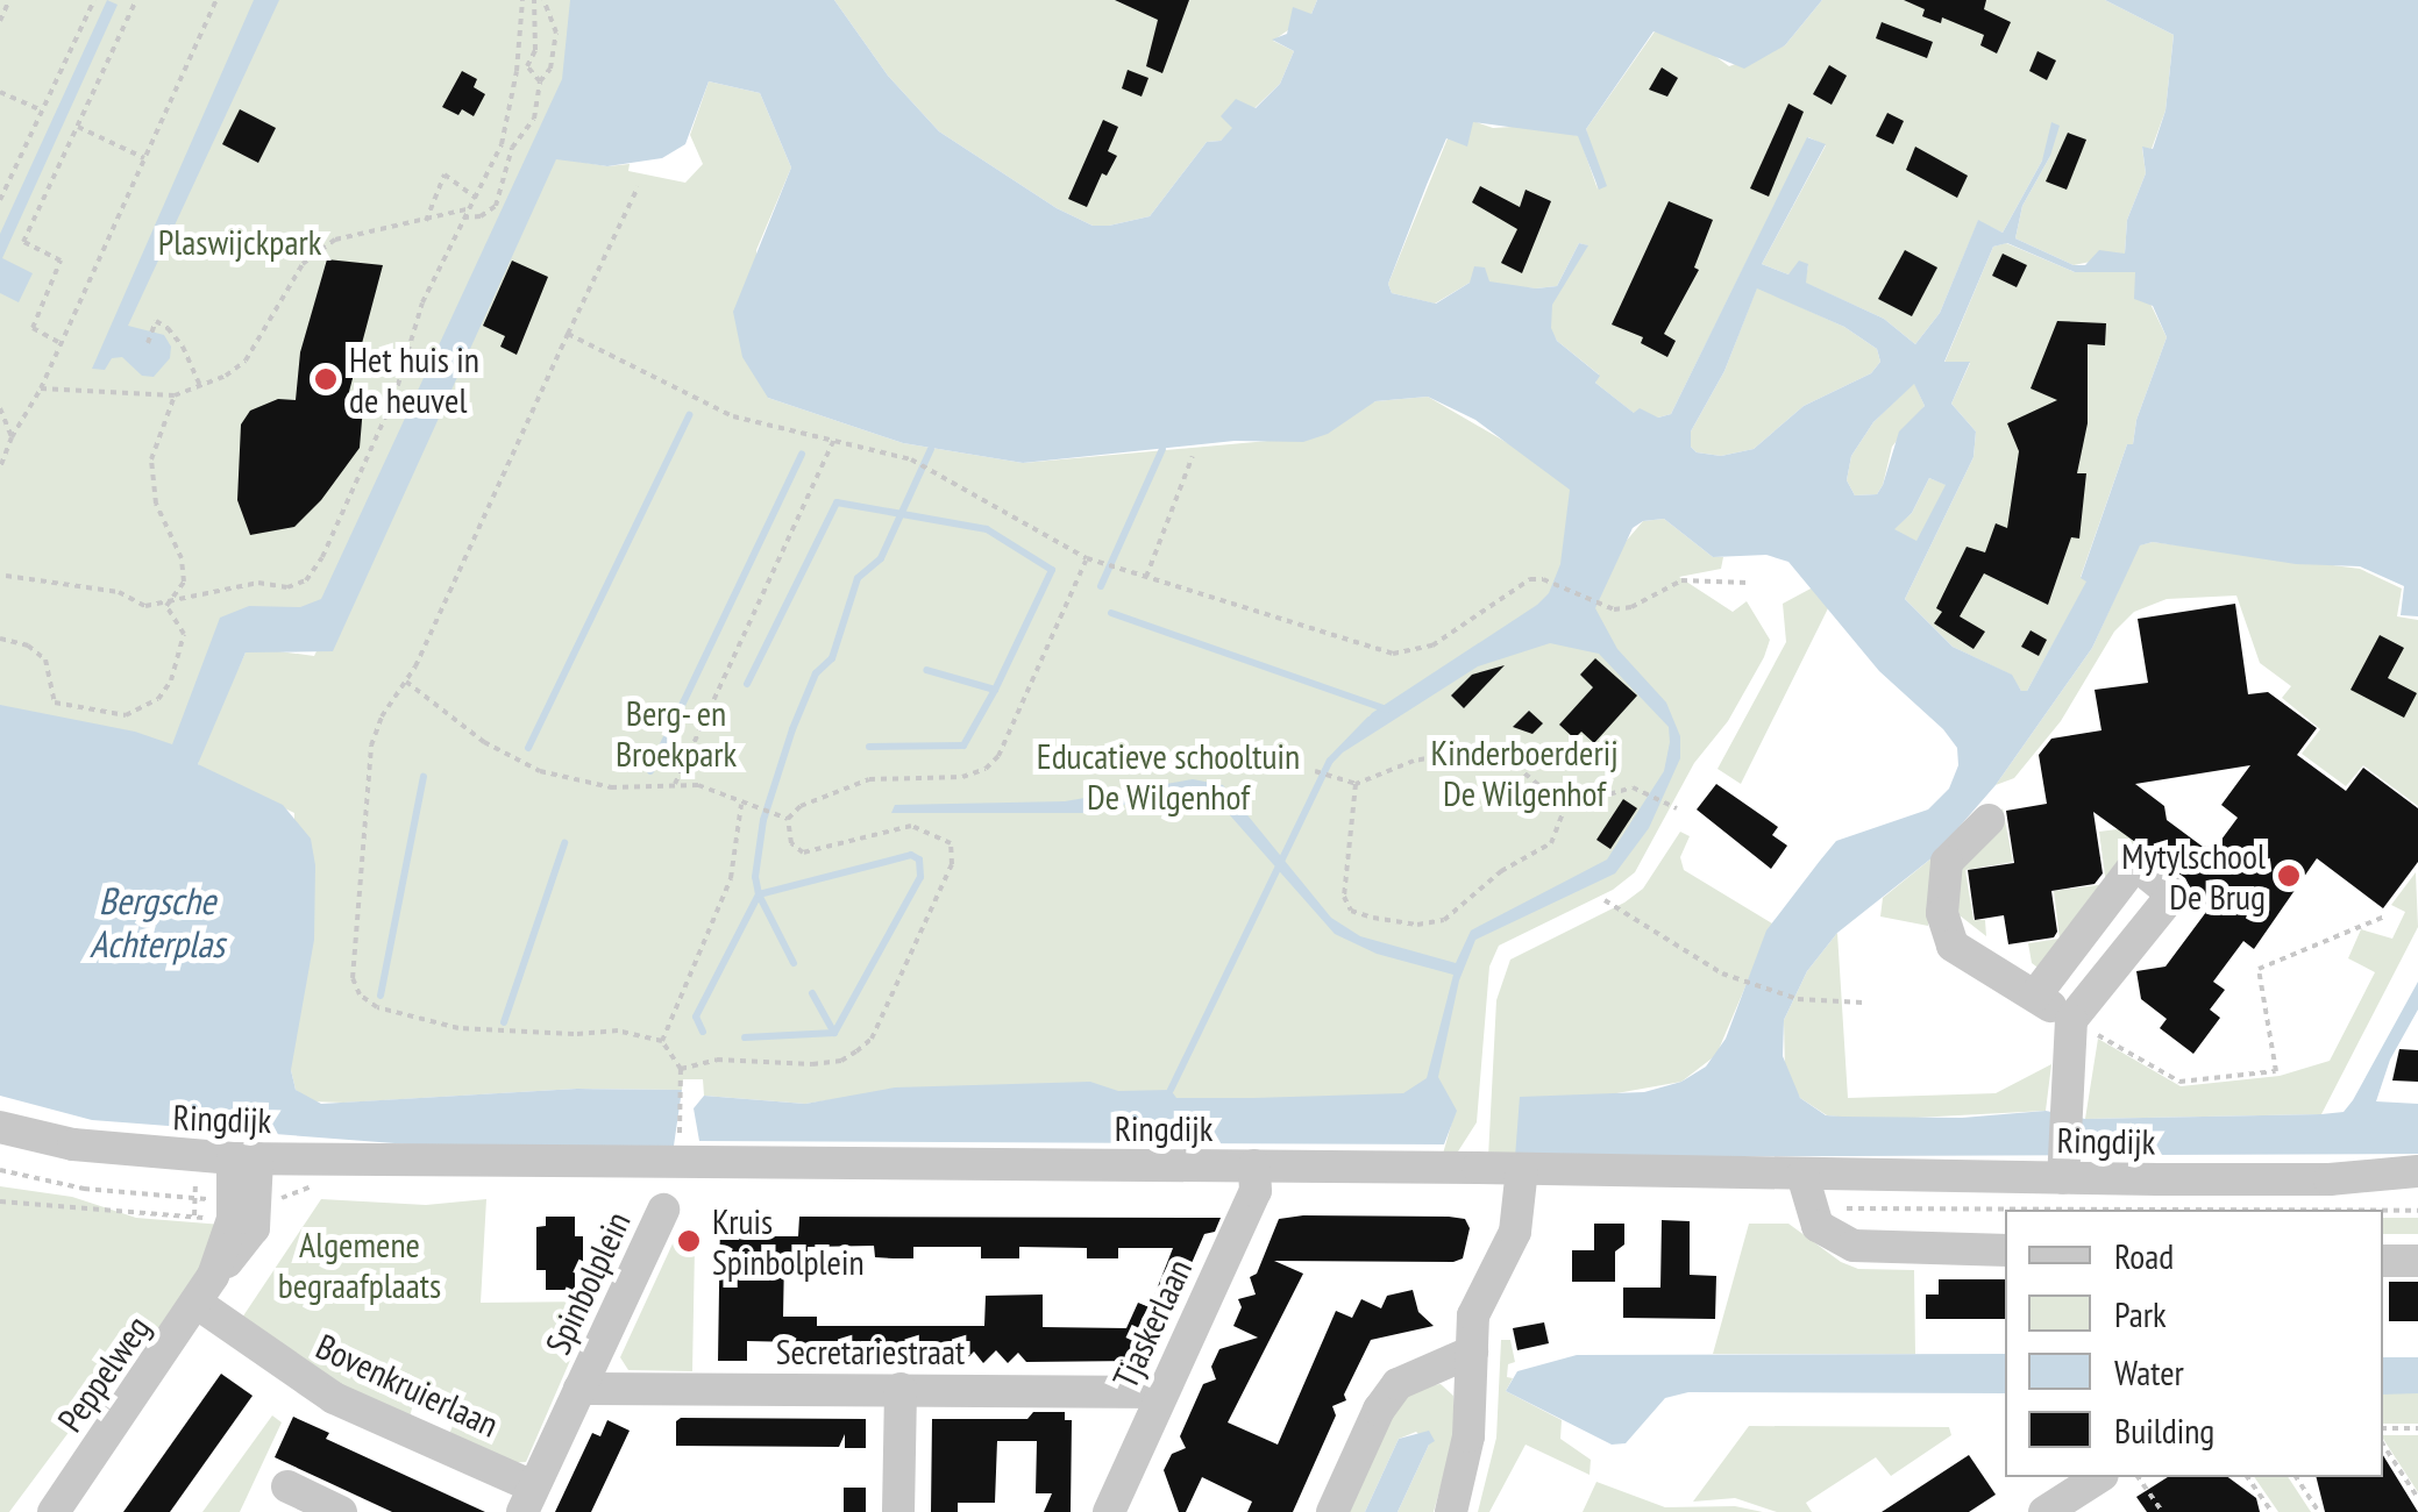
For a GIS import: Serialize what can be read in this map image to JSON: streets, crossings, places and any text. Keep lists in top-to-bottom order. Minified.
{"streets":{"street":["Ringdijk","Spinbolplein","Tjaskerlaan","Secretariestraat","Peppelweg","Bovenkruierlaan"]},"crossings":[["Ringdijk","Tjaskerlaan"],["Ringdijk","Peppelweg"],["Spinbolplein","Secretariestraat"],["Spinbolplein","Bovenkruierlaan"],["Tjaskerlaan","Secretariestraat"],["Peppelweg","Bovenkruierlaan"]],"water":["Bergsche Achterplas"],"parks":["Plaswijckpark","Berg- en Broekpark","Kinderboerderij De Wilgenhof","Educatieve schooltuin De Wilgenhof","Algemene begraafplaats"],"places":["Het huis in de heuvel","Mytylschool De Brug","Kruis Spinbolplein"],"legend":["Road","Park","Water","Building"]}
